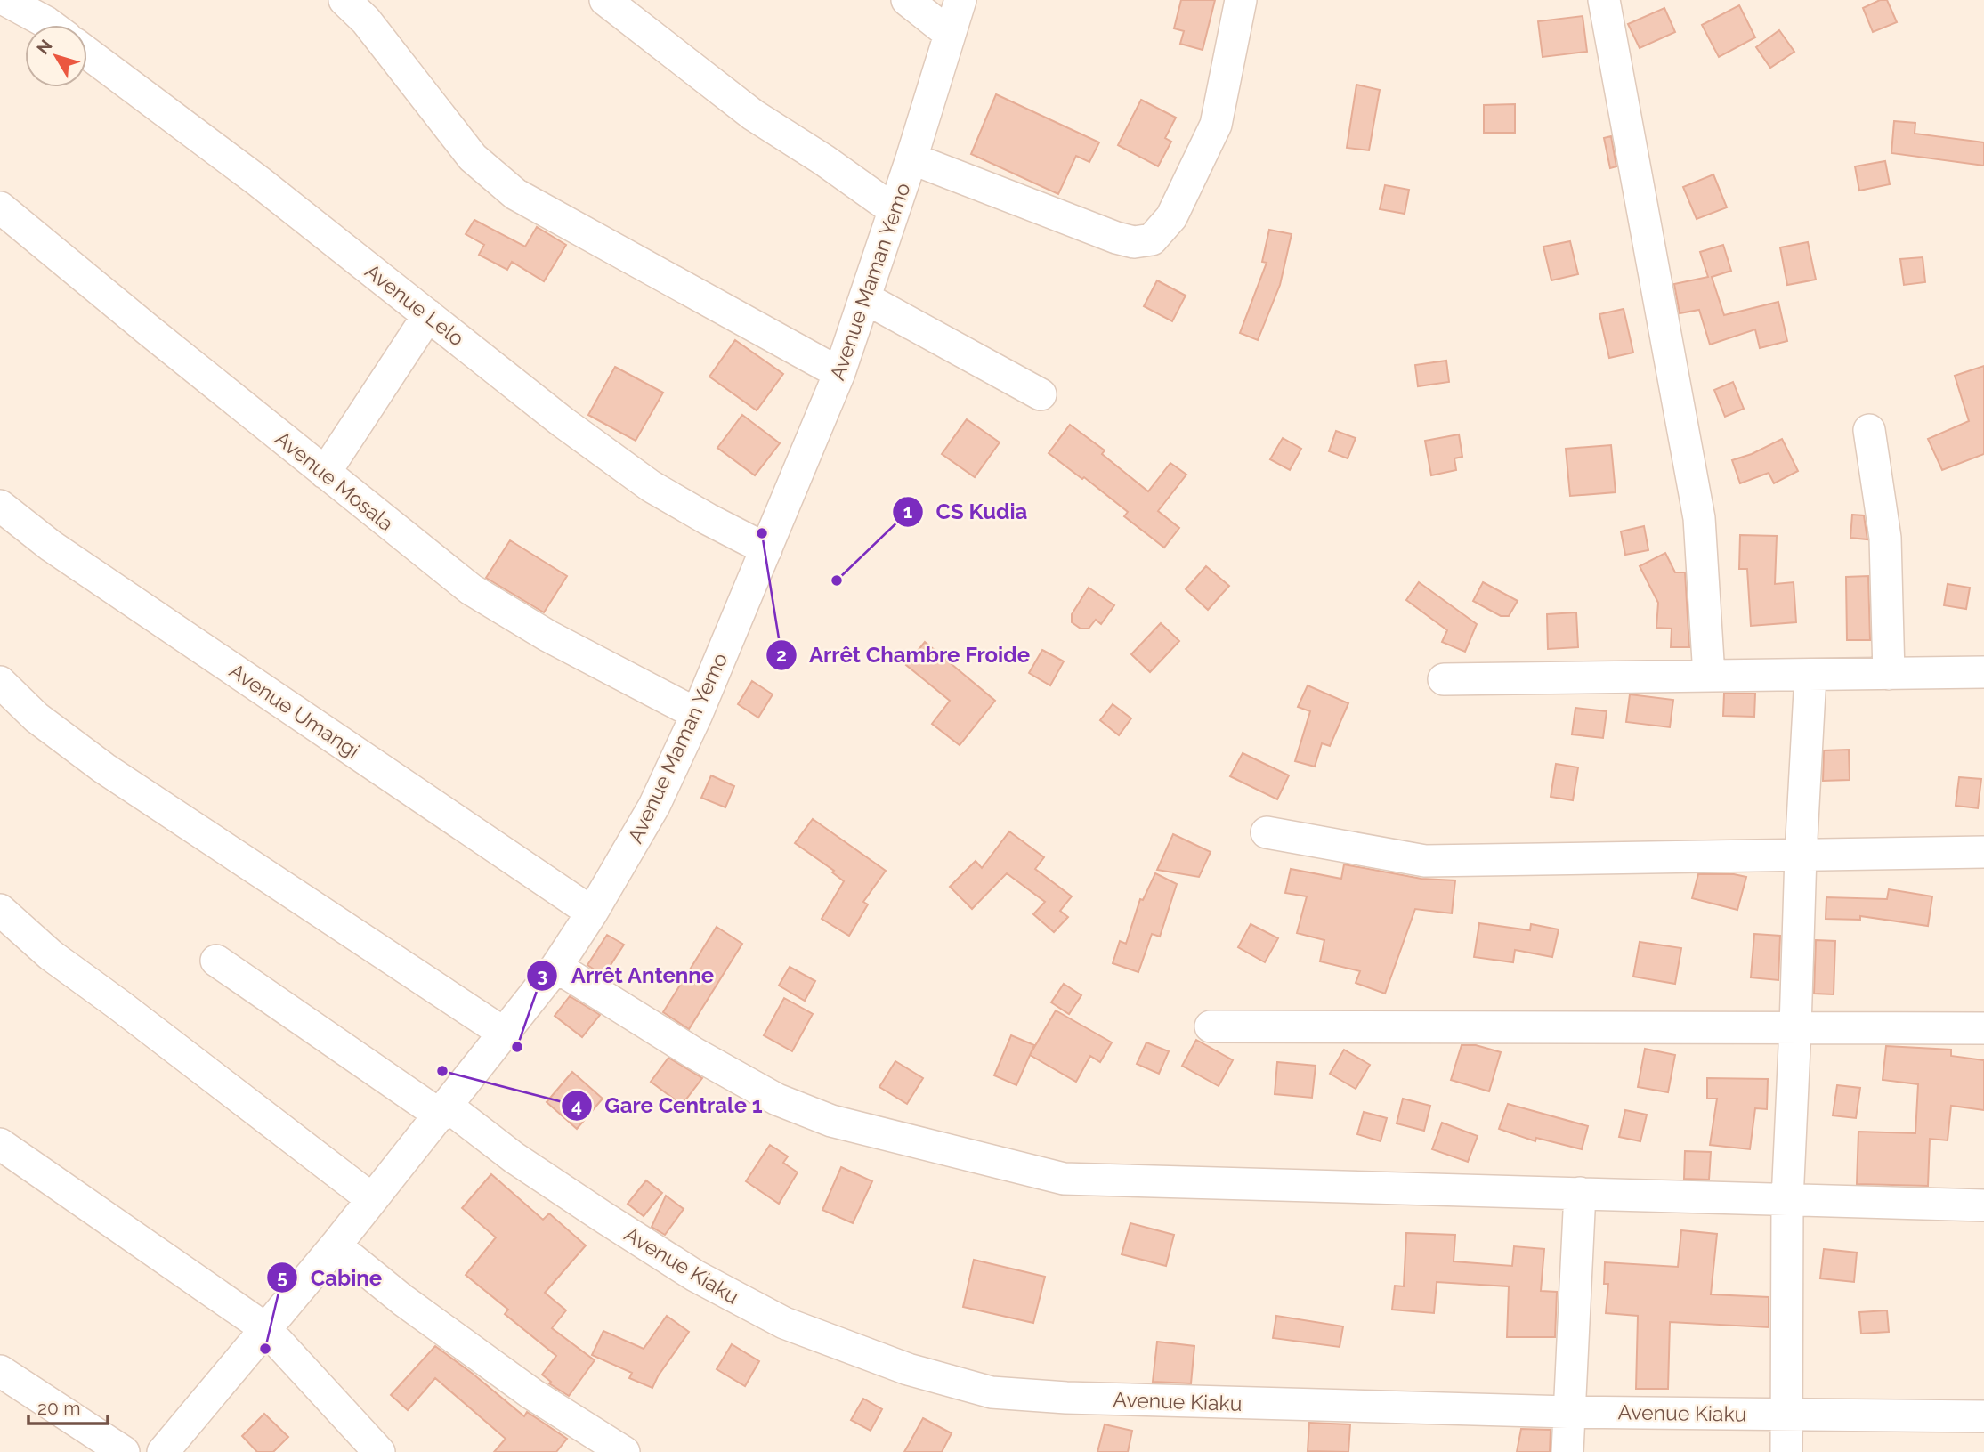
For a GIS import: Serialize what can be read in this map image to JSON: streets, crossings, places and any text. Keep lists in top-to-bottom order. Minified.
{"streets":{"street":["Avenue Maman Yemo","Avenue Lelo","Avenue Mosala","Avenue Umangi","Avenue Kiaku"]},"crossings":[["Avenue Maman Yemo","Avenue Lelo"],["Avenue Maman Yemo","Avenue Mosala"],["Avenue Maman Yemo","Avenue Umangi"],["Avenue Maman Yemo","Avenue Kiaku"]],"places":["Arrêt Chambre Froide","CS Kudia","Arrêt Antenne","Gare Centrale 1","Cabine"],"scale_bar":"20 m","north":"top left"}
